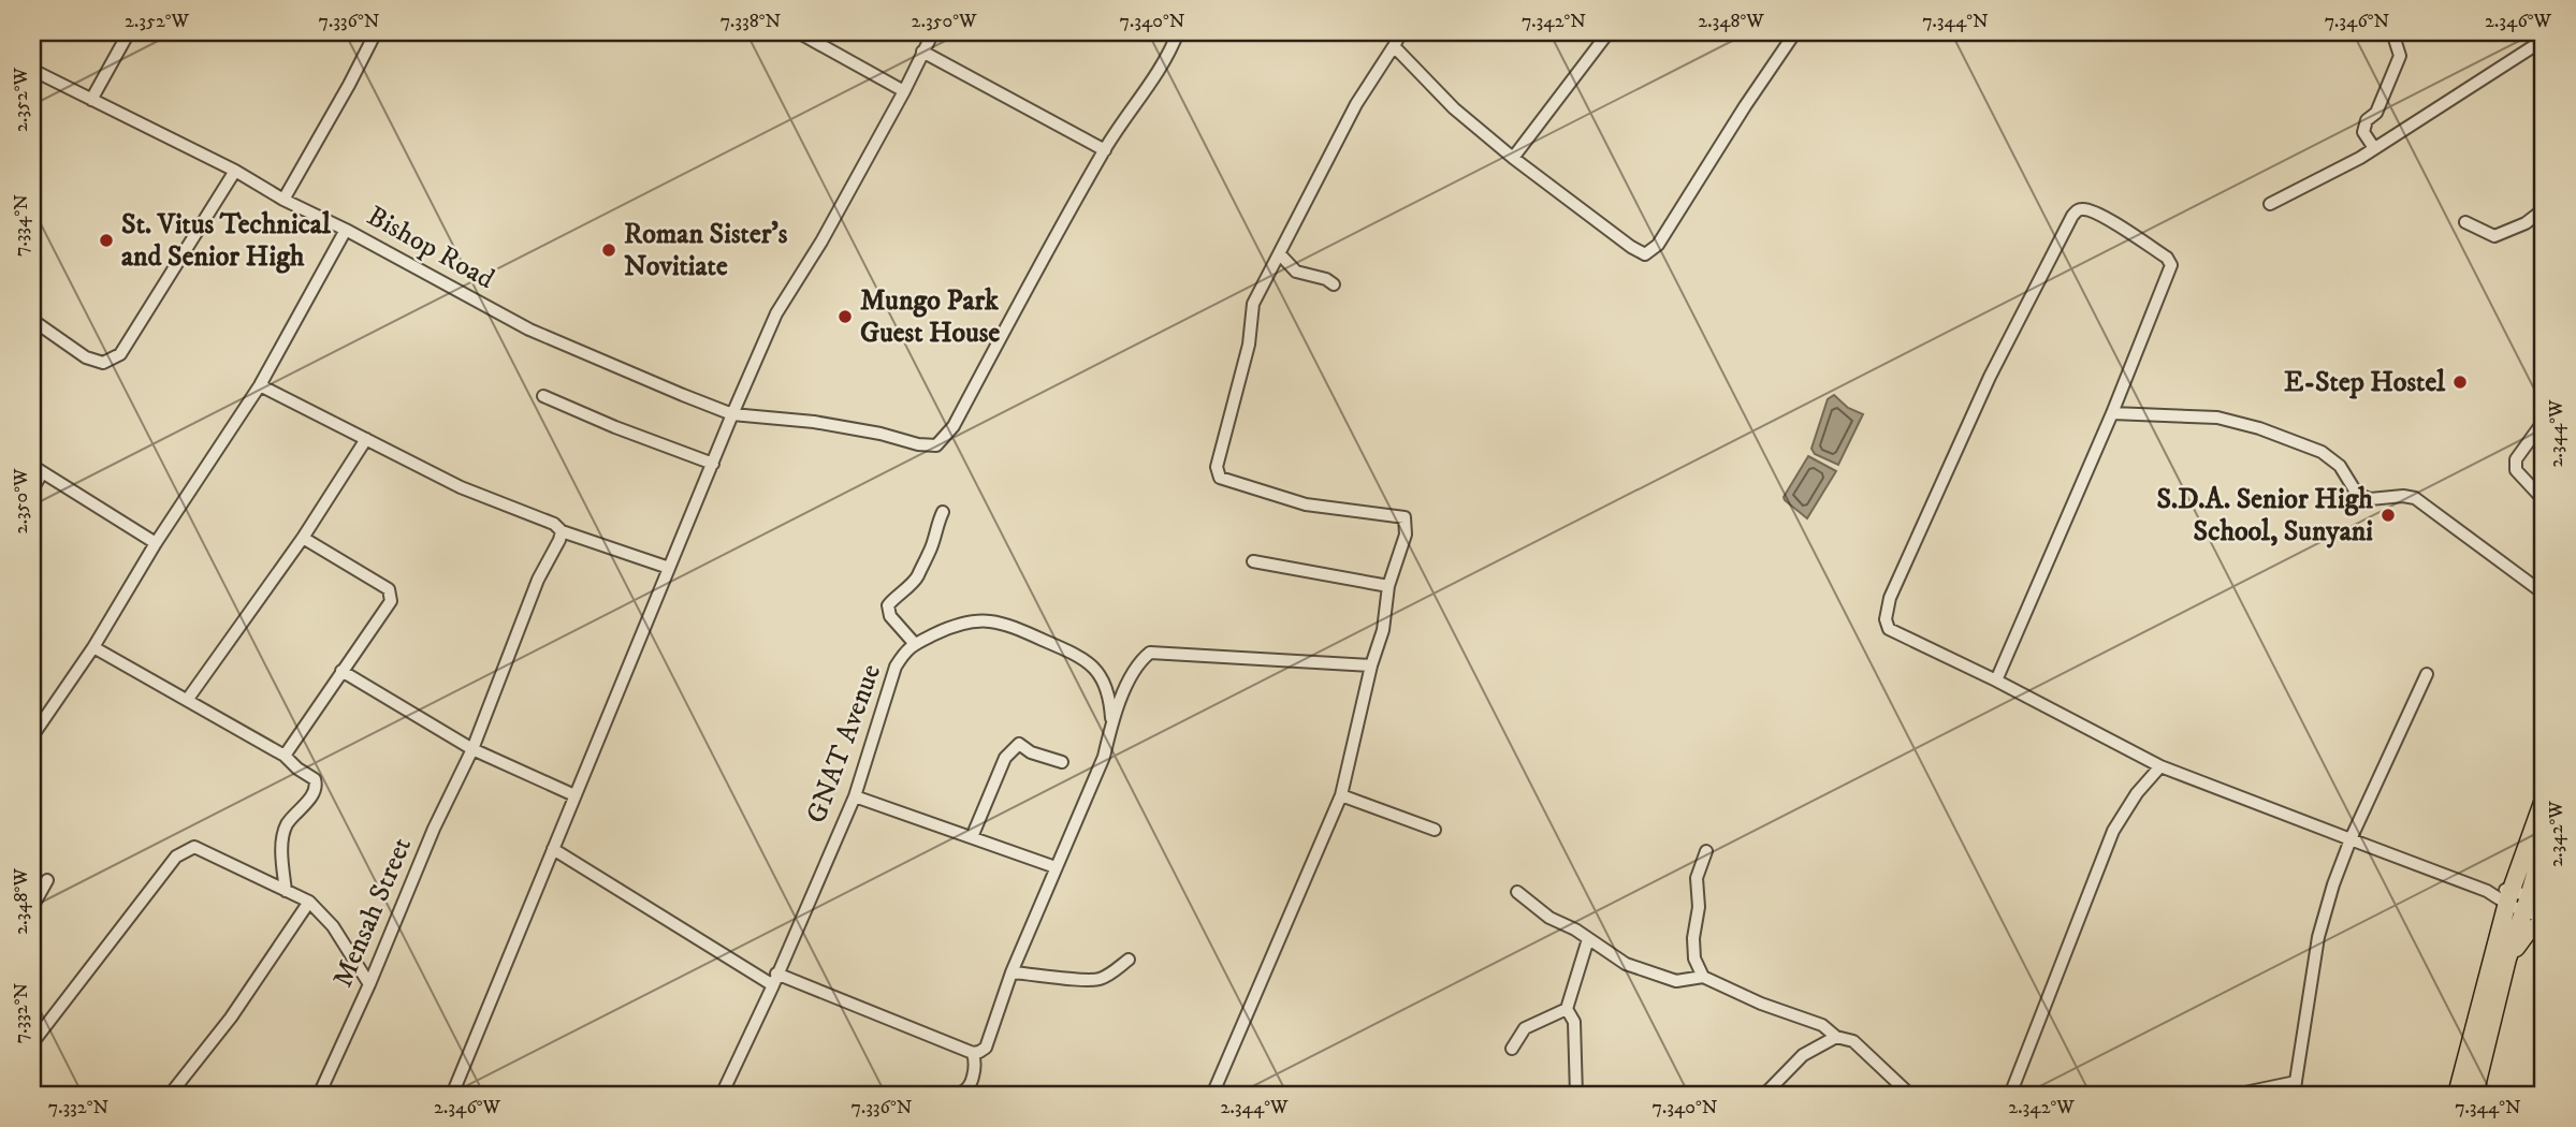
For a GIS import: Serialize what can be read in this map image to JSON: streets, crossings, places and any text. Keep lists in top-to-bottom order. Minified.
{"streets":{"street":["Bishop Road","GNAT Avenue","Mensah Street"]},"places":["St. Vitus Technical and Senior High","Roman Sister's Novitiate","Mungo Park Guest House","E-Step Hostel","S.D.A. Senior High School, Sunyani"],"coordinates":["2.352°W","7.336°N","7.338°N","2.350°W","7.340°N","7.342°N","2.348°W","7.344°N","7.346°N","2.346°W","7.334°N","2.344°W","2.342°W","7.332°N"]}
